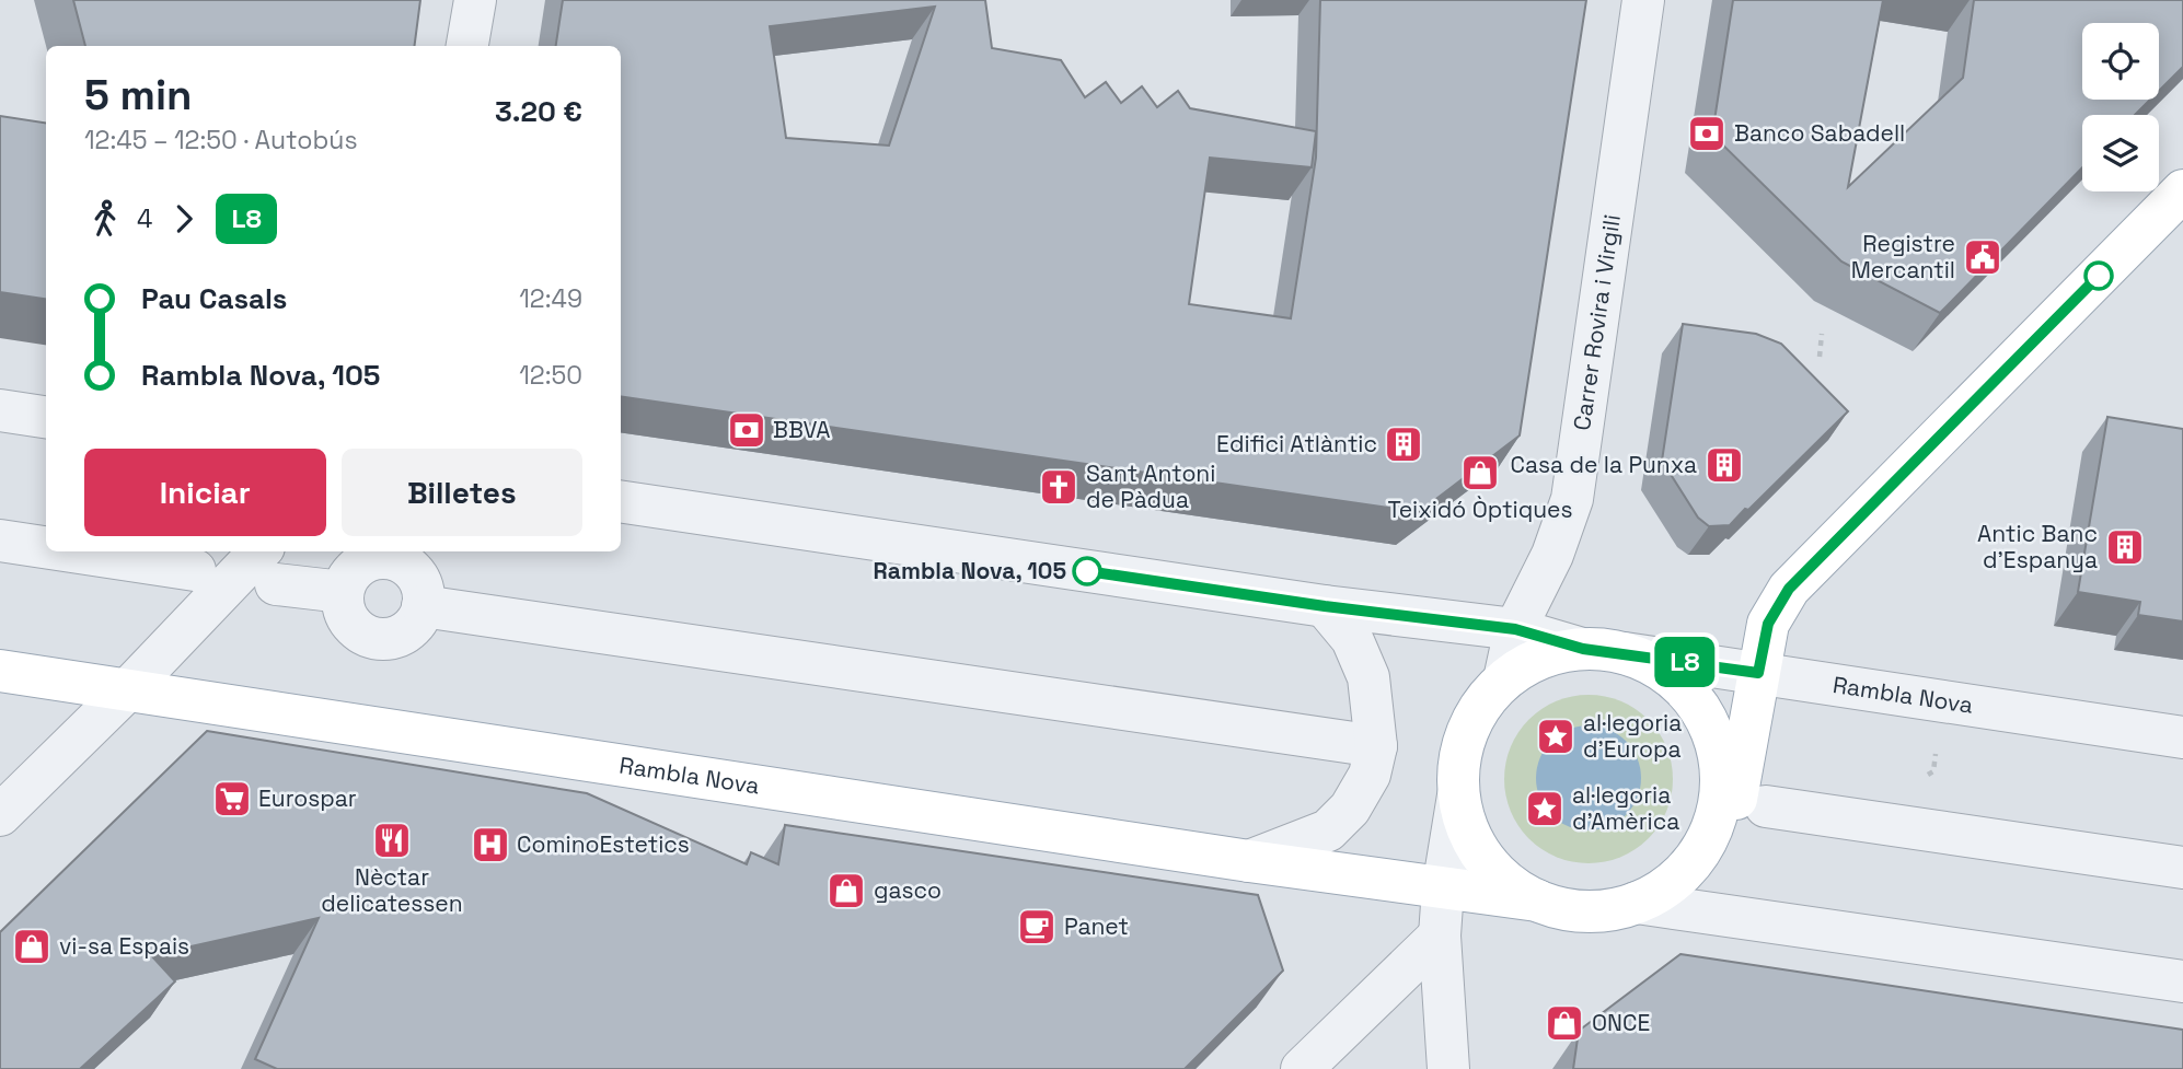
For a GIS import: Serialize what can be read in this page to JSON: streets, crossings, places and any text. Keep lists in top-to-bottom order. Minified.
{"streets":{"main road":["Rambla Nova"],"street":["Carrer Rovira i Virgili"]},"crossings":[["Carrer Rovira i Virgili","Rambla Nova"]],"places":{"bank":["Banco Sabadell","BBVA"],"public building":["Registre Mercantil"],"building":["Edifici Atlàntic","Casa de la Punxa","Antic Banc d'Espanya"],"shop":["Teixidó Òptiques","gasco","vi-sa Espais","ONCE"],"church":["Sant Antoni de Pàdua"],"other":["Rambla Nova, 105"],"place":["al·legoria d'Europa","al·legoria d'Amèrica"],"supermarket":["Eurospar"],"restaurant":["Nèctar delicatessen"],"hospital":["CominoEstetics"],"cafe":["Panet"]},"lines":["bus line L8"],"page":{"on_map":"L8","heading":["5 min","12:45 – 12:50 · Autobús","3.20 €"],"legs":["4","L8"],"list":[{"name":"Pau Casals","value":"12:49"},{"name":"Rambla Nova, 105","value":"12:50"}],"buttons":["Iniciar","Billetes"]}}
